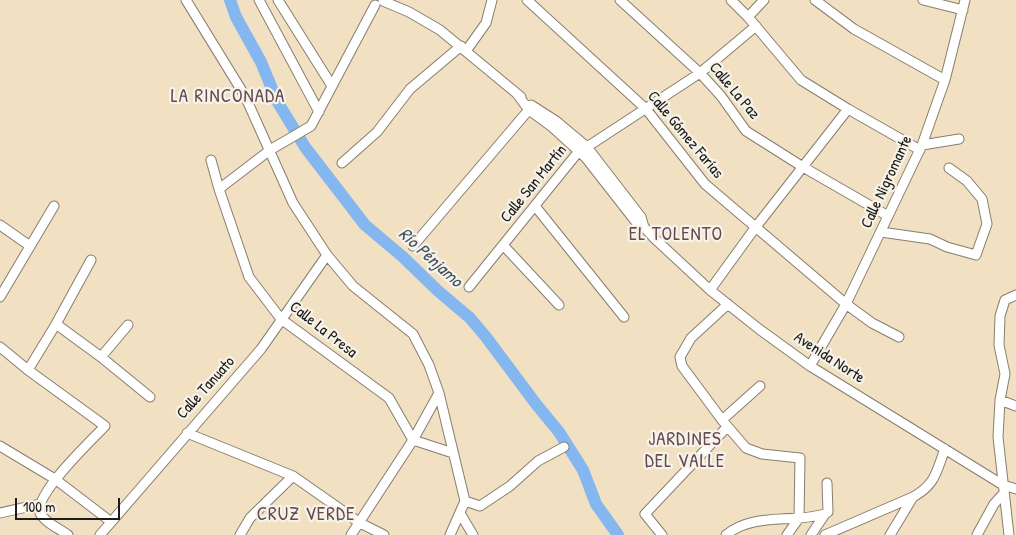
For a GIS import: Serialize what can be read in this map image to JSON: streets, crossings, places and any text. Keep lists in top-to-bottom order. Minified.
{"streets":{"street":["Calle La Paz","Calle Gómez Farías","Calle Nigromante","Calle San Martín","Calle La Presa","Avenida Norte","Calle Tanuato"]},"crossings":[["Calle La Paz","Calle Nigromante"],["Calle La Paz","Calle San Martín"],["Calle Gómez Farías","Calle Nigromante"],["Calle Gómez Farías","Calle San Martín"],["Calle Nigromante","Avenida Norte"],["Calle San Martín","Avenida Norte"],["Calle La Presa","Calle Tanuato"]],"districts":["LA RINCONADA","EL TOLENTO","JARDINES DEL VALLE","CRUZ VERDE"],"water":["Río Pénjamo"],"scale_bar":"100 m"}
